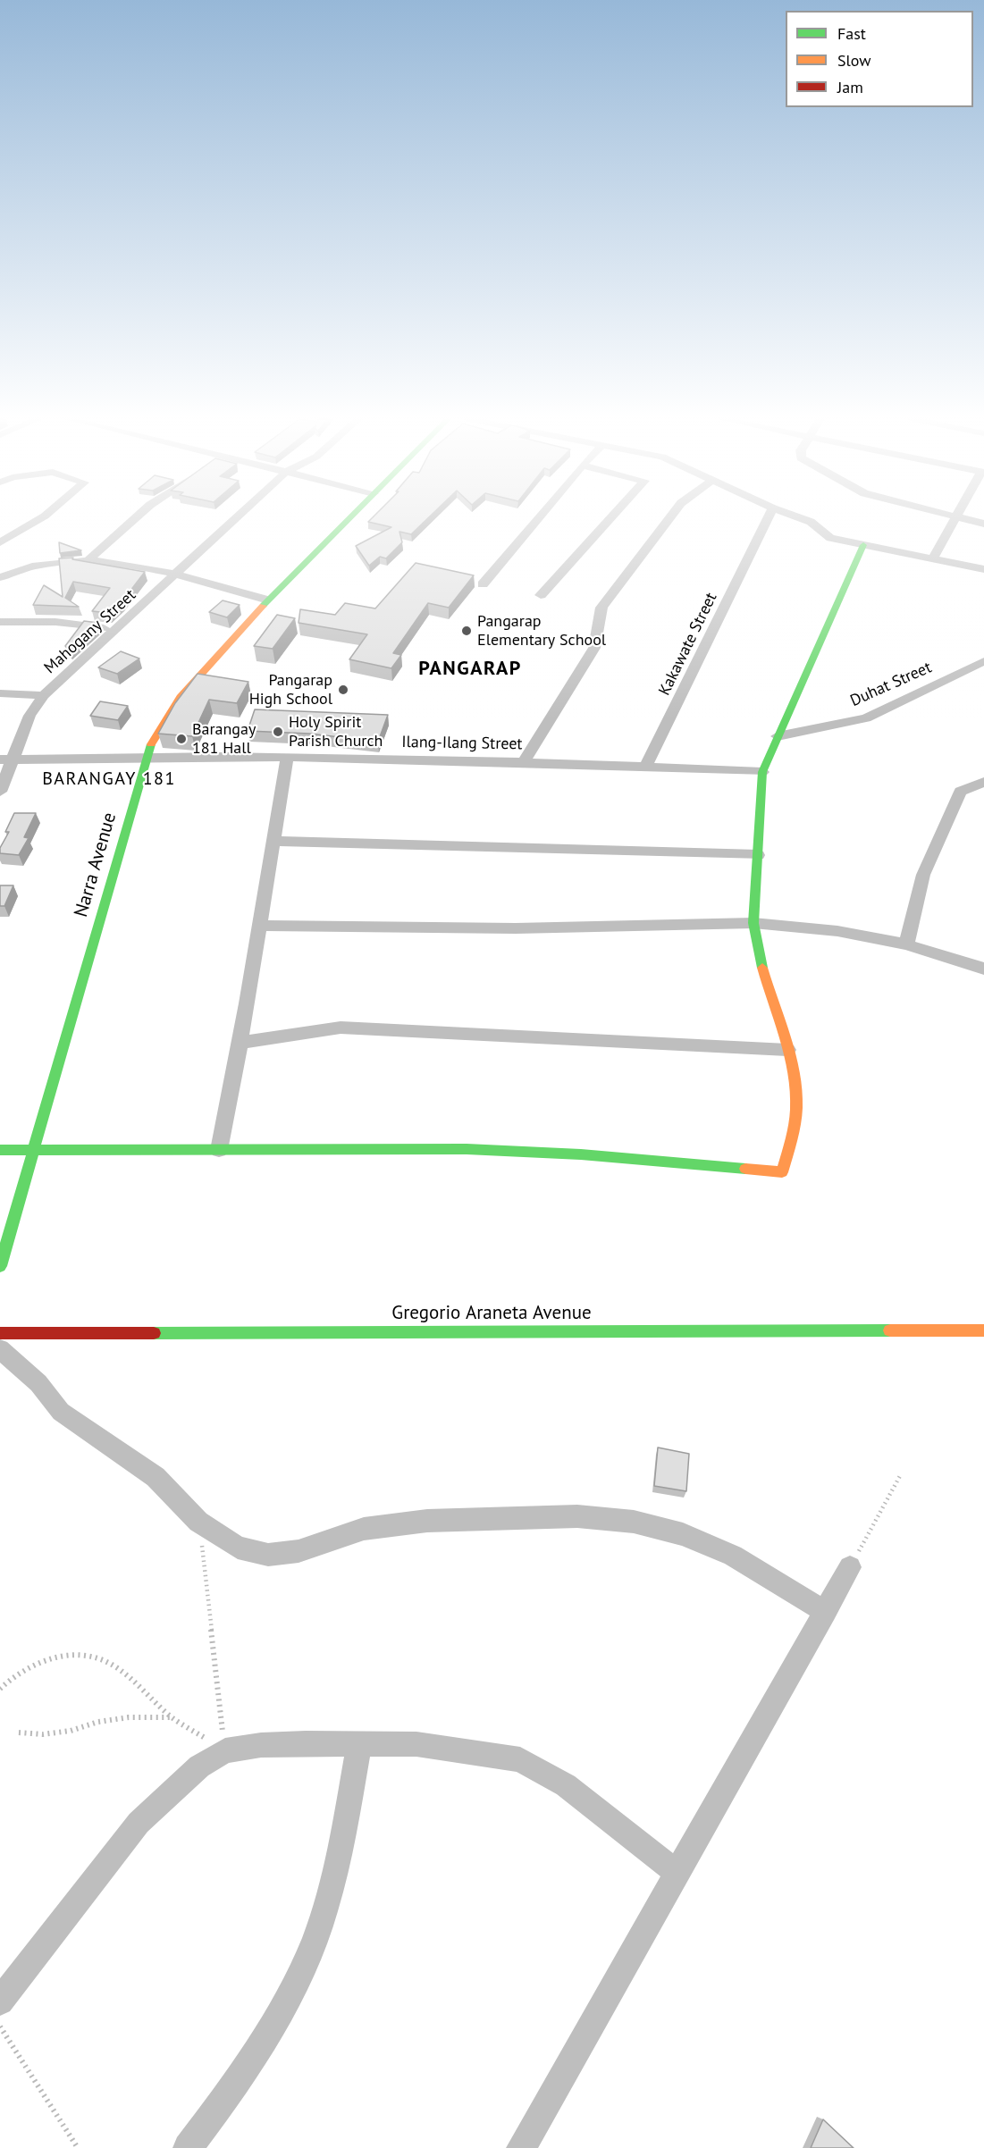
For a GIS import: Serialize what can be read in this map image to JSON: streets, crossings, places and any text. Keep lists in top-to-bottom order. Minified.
{"streets":{"street":["Mahogany Street","Kakawate Street","Duhat Street","Ilang-Ilang Street","Narra Avenue","Gregorio Araneta Avenue"]},"crossings":[["Mahogany Street","Ilang-Ilang Street"],["Kakawate Street","Ilang-Ilang Street"],["Ilang-Ilang Street","Narra Avenue"]],"districts":["PANGARAP","BARANGAY 181"],"places":["Pangarap Elementary School","Pangarap High School","Holy Spirit Parish Church","Barangay 181 Hall"],"legend":["Fast","Slow","Jam"]}
